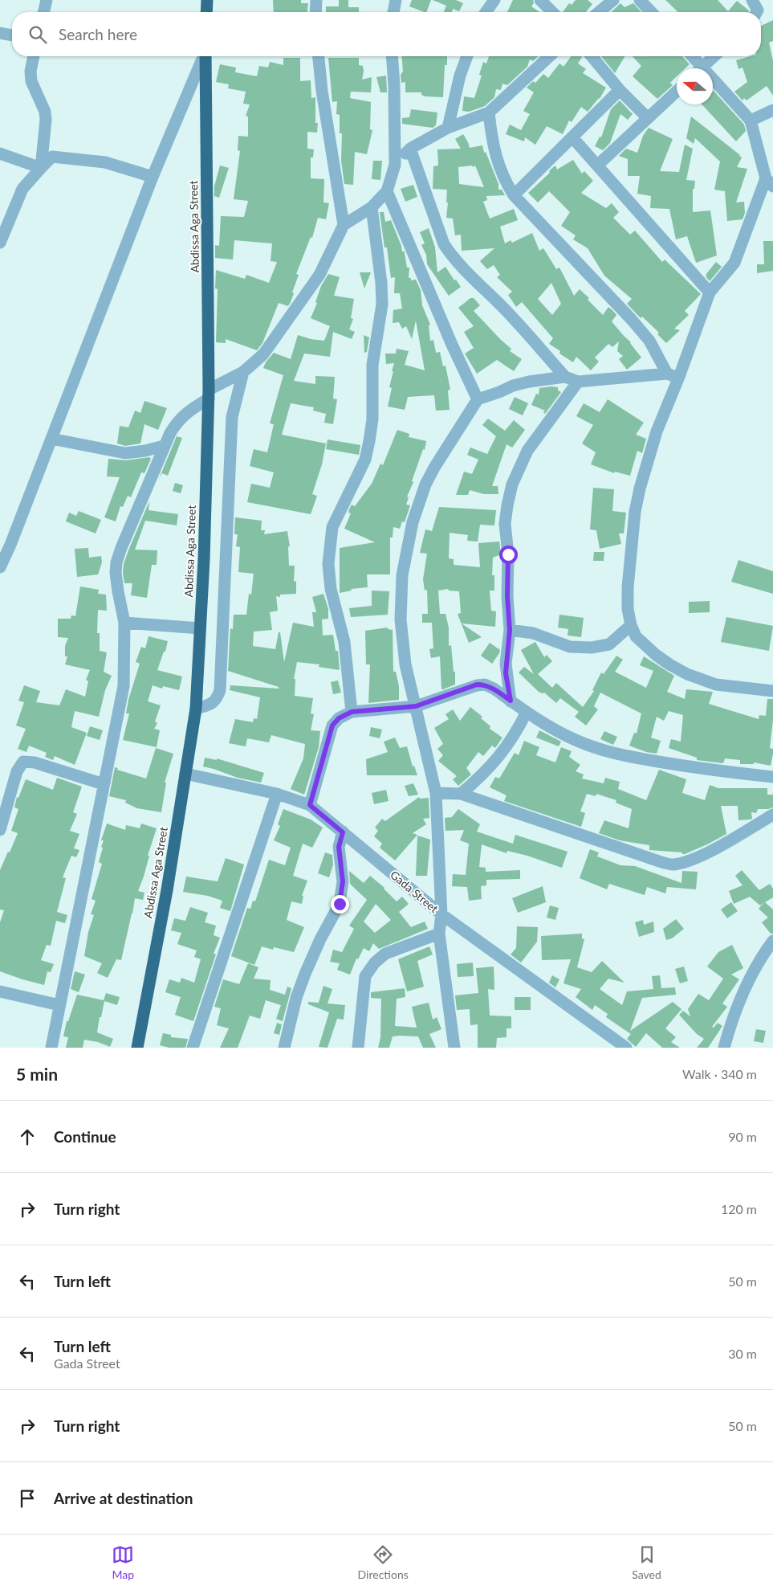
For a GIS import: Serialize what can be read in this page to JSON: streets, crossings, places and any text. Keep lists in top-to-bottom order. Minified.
{"streets":{"highway":["Abdissa Aga Street"],"street":["Gada Street"]},"crossings":[["Abdissa Aga Street","Gada Street"]],"north":"left","page":{"search":"Search here","heading":["5 min","Walk · 340 m"],"list":[["Continue","90 m"],["Turn right","120 m"],["Turn left","50 m"],["Turn left","Gada Street","30 m"],["Turn right","50 m"],"Arrive at destination"],"nav":["Map","Directions","Saved"]}}
